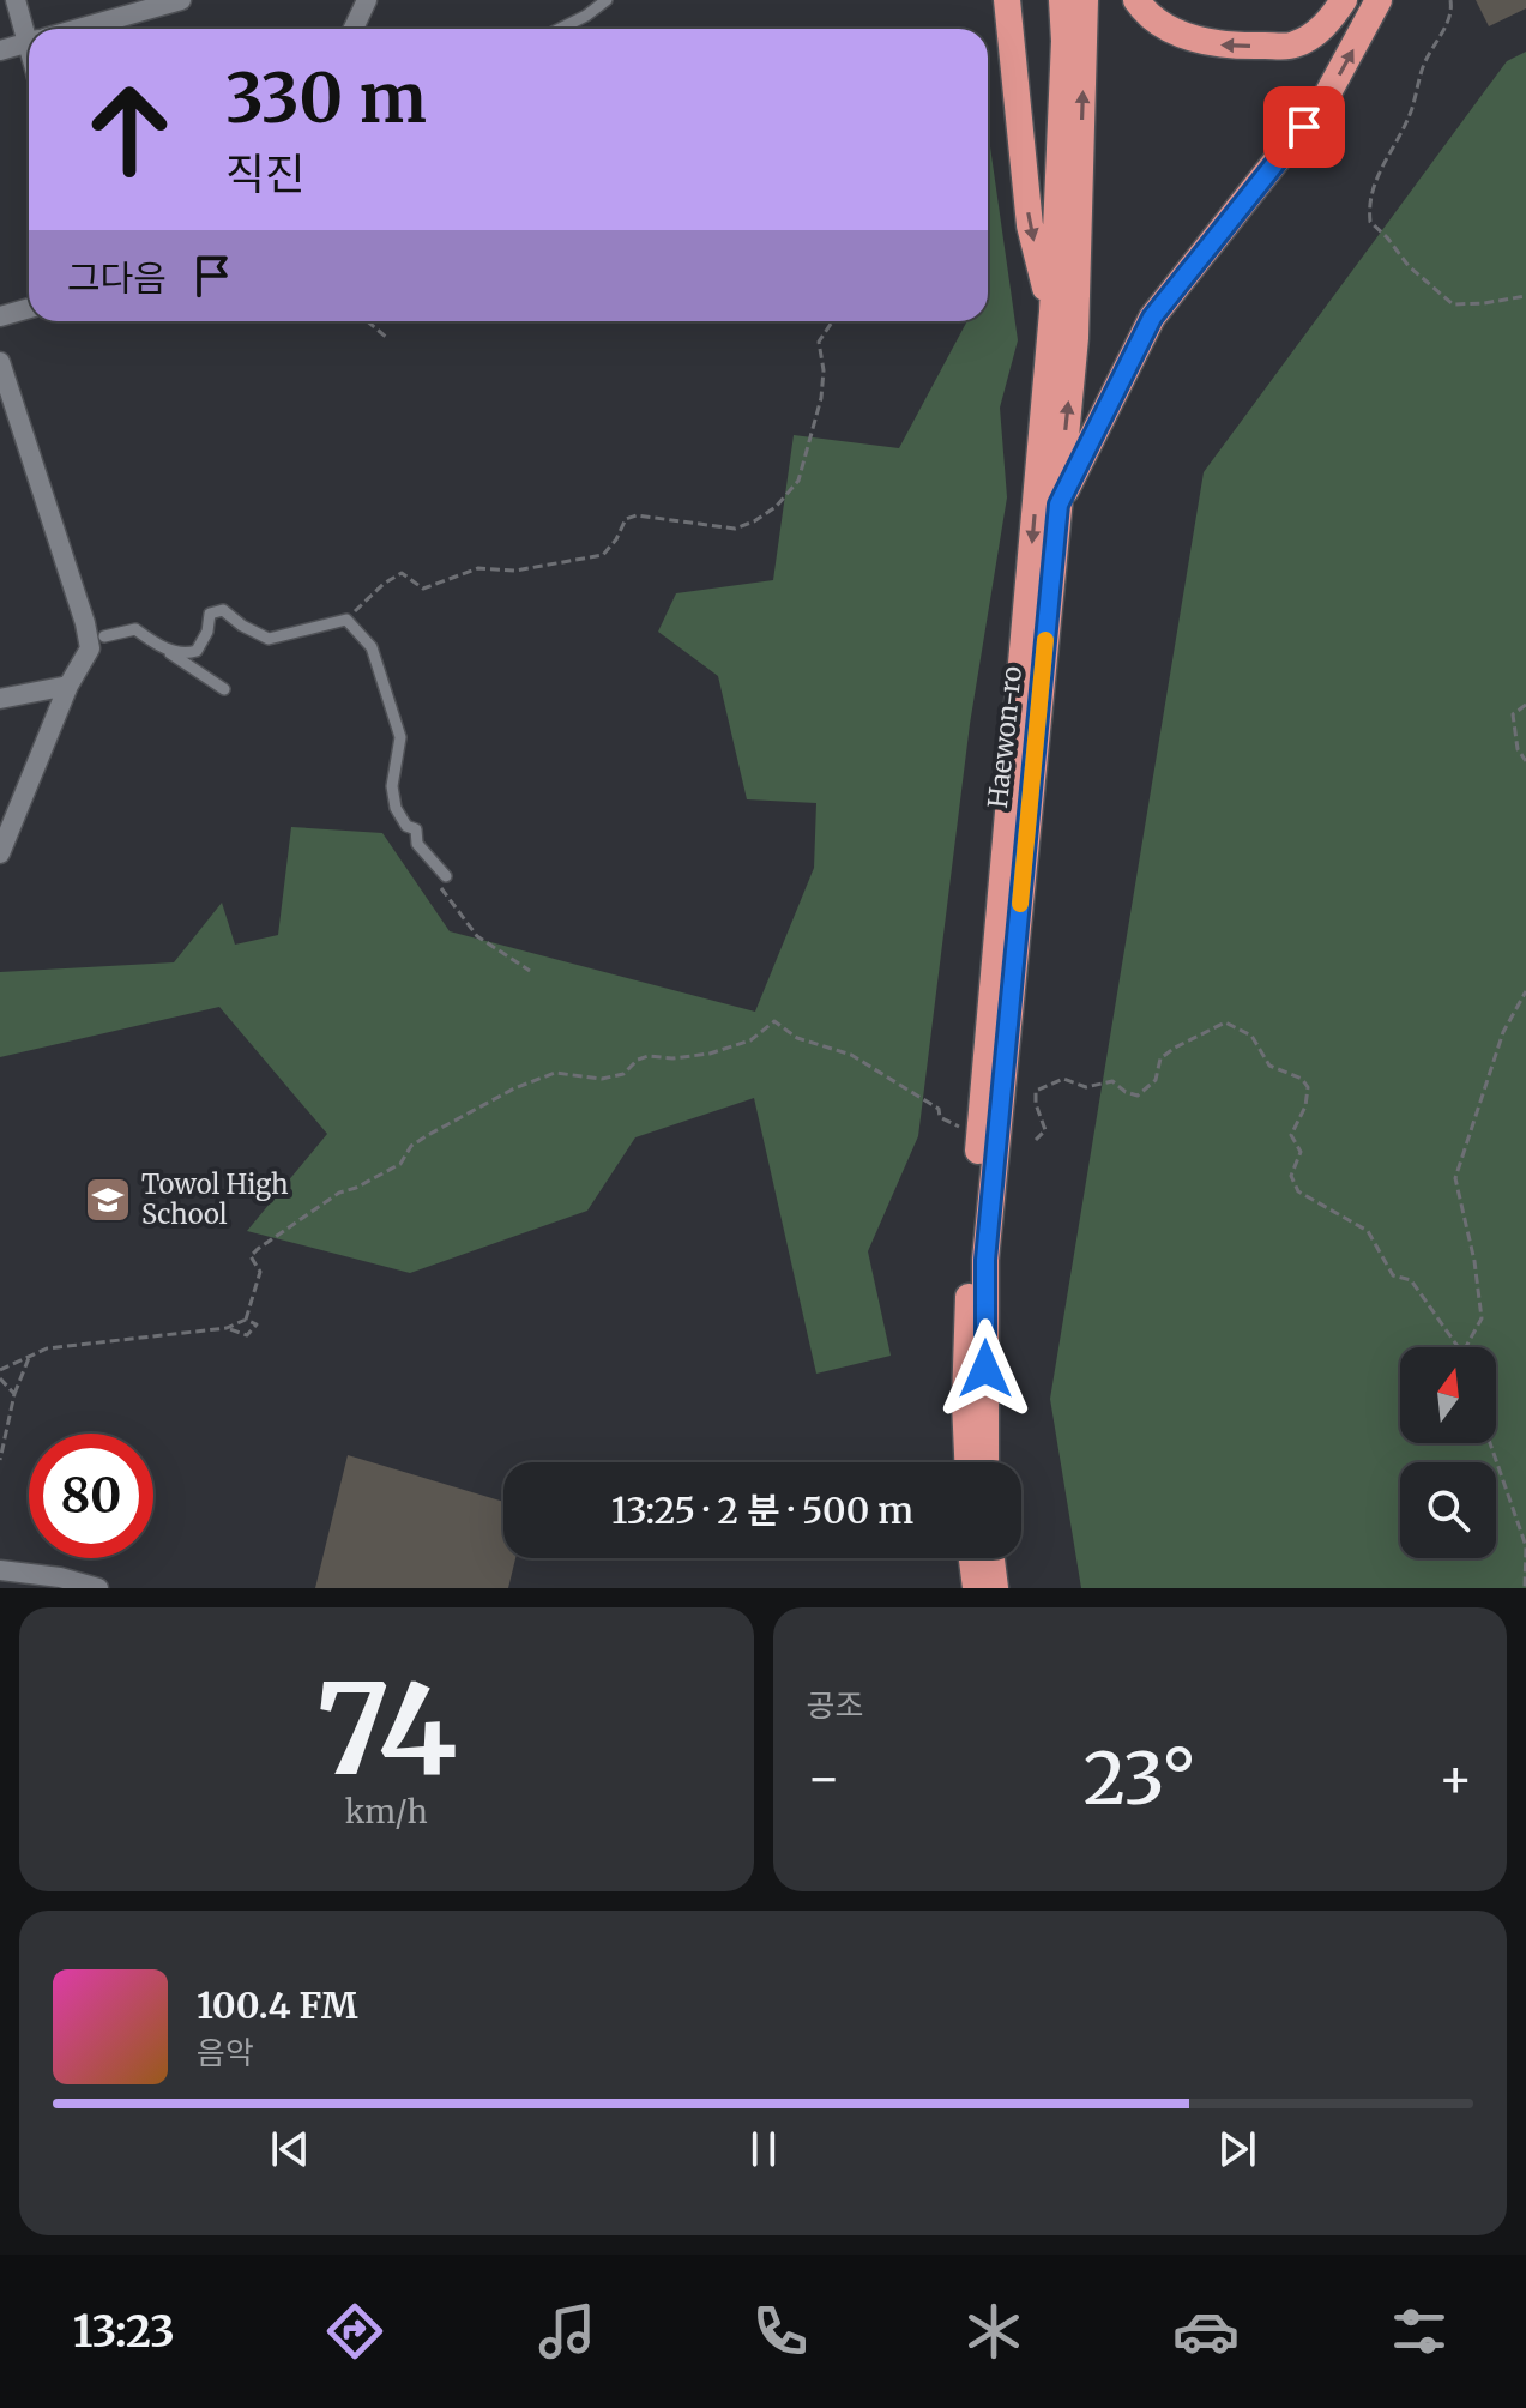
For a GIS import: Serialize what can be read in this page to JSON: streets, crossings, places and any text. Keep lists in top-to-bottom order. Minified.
{"streets":{"highway":["Haewon-ro"]},"places":{"school or university":["Towol High School"]},"north":"top","page":{"turn":["330 m","직진"],"then":"그다음","limit":"80","trip":"13:25 · 2 분 · 500 m","tile":[["74","km/h"],"공조"],"heat":["−","23°","+"],"song":["100.4 FM","음악"],"tabs":"13:23"}}
